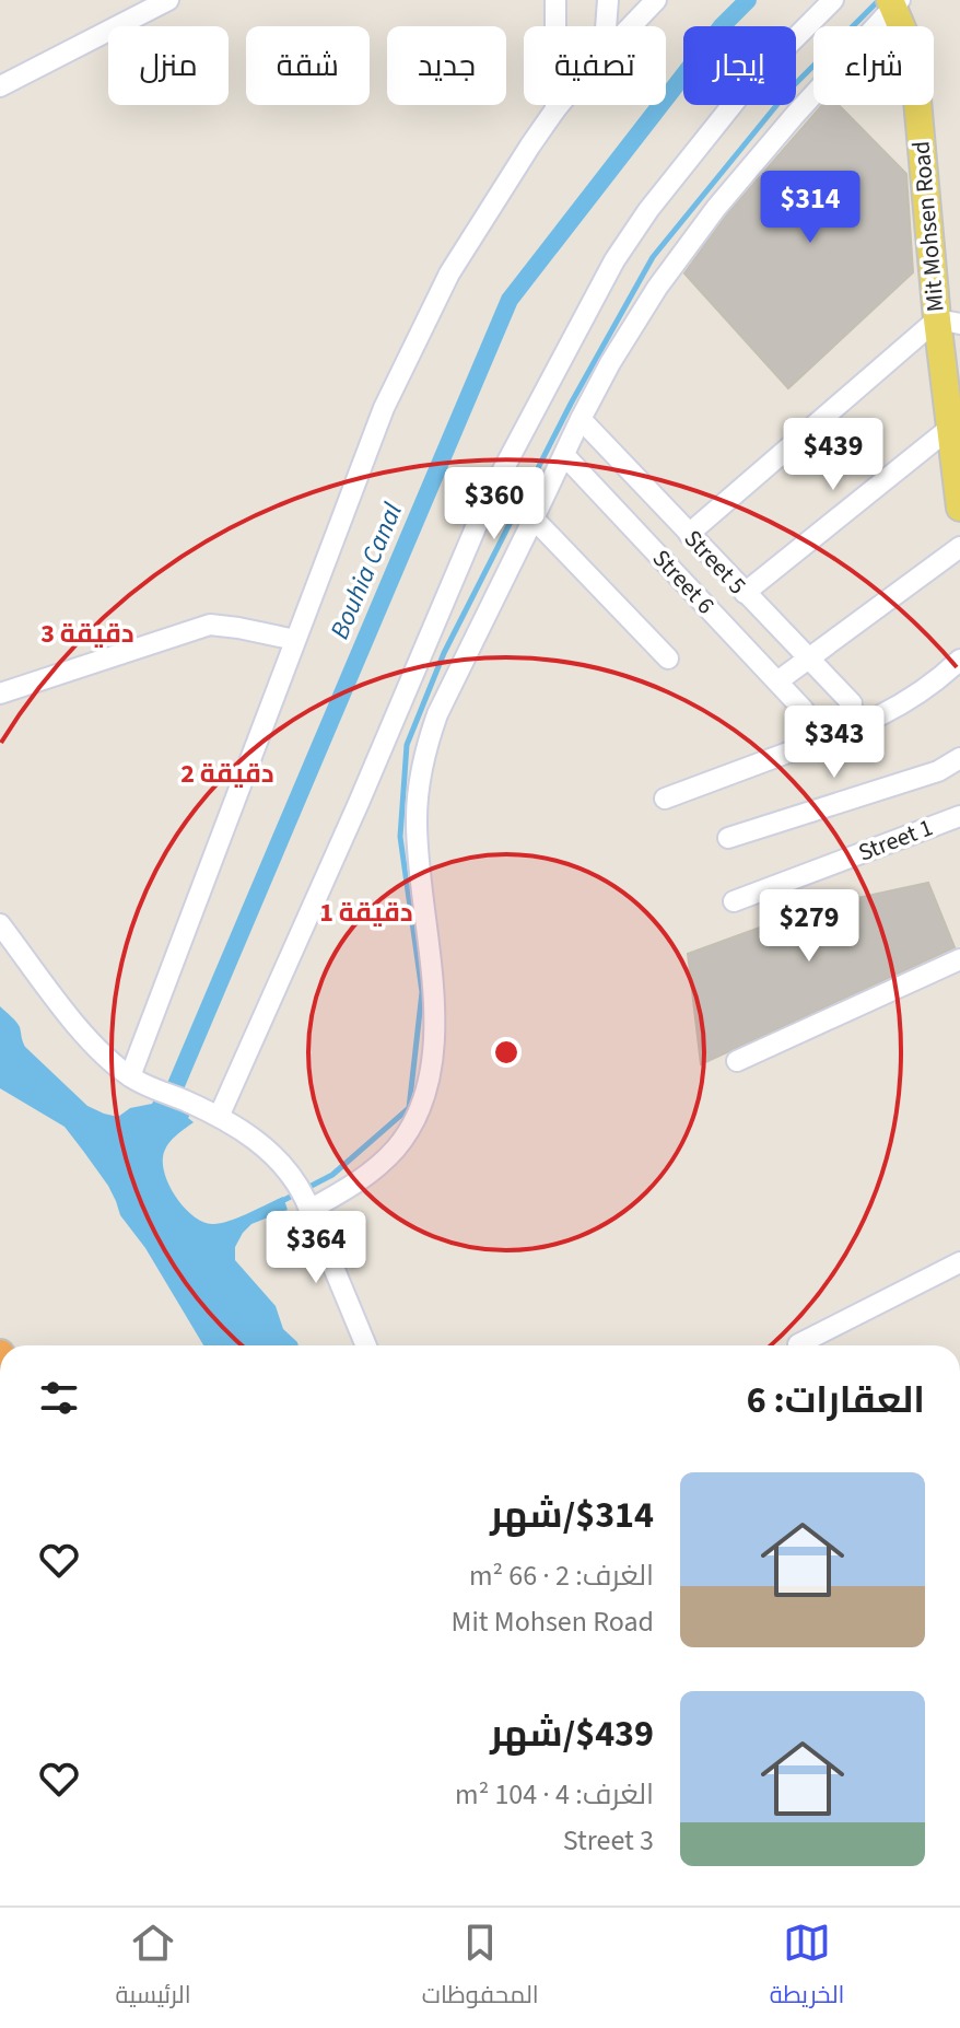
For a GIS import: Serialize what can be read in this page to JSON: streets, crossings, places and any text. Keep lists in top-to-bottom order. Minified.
{"streets":{"main road":["Mit Mohsen Road"],"street":["Street 5","Street 6","Street 1"]},"water":["Bouhia Canal"],"page":{"chip":["شراء","إيجار","تصفية","جديد","شقة","منزل"],"price":["$314","$439","$360","$343","$279","$364"],"heading":"العقارات: 6","list":[{"name":"$314/شهر","note":"الغرف: 2 · 66 m² · Mit Mohsen Road"},{"name":"$439/شهر","note":"الغرف: 4 · 104 m² · Street 3"}],"tabs":["الخريطة","المحفوظات","الرئيسية"]},"rings":["3 دقيقة","2 دقيقة","1 دقيقة"]}
